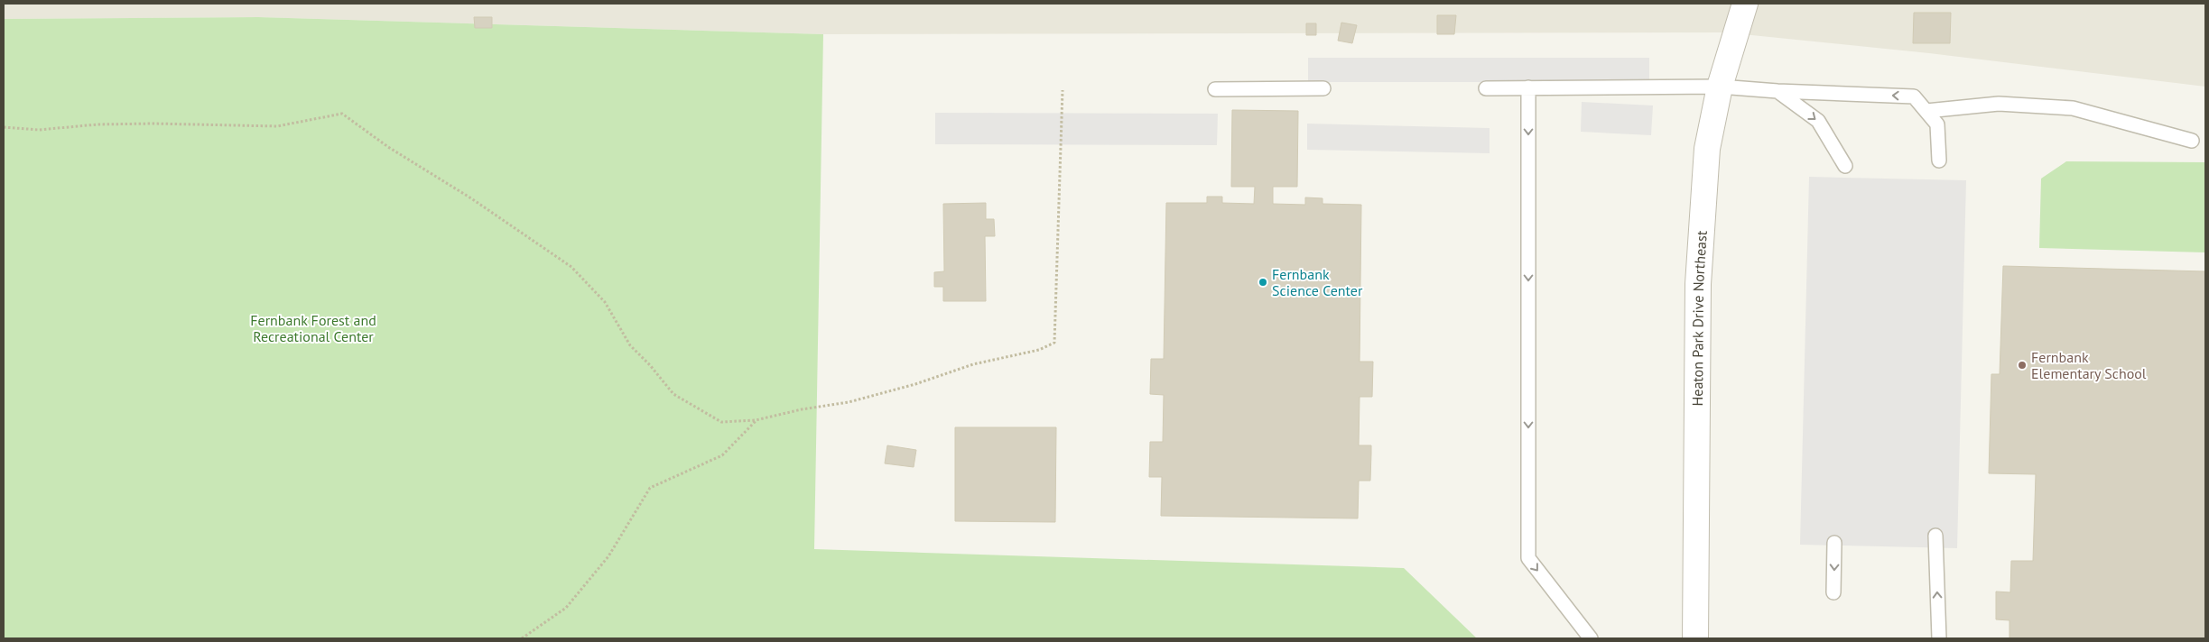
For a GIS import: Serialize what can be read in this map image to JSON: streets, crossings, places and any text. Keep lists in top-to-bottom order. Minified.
{"streets":{"street":["Heaton Park Drive Northeast"]},"parks":["Fernbank Forest and Recreational Center"],"places":["Fernbank Science Center","Fernbank Elementary School"]}
